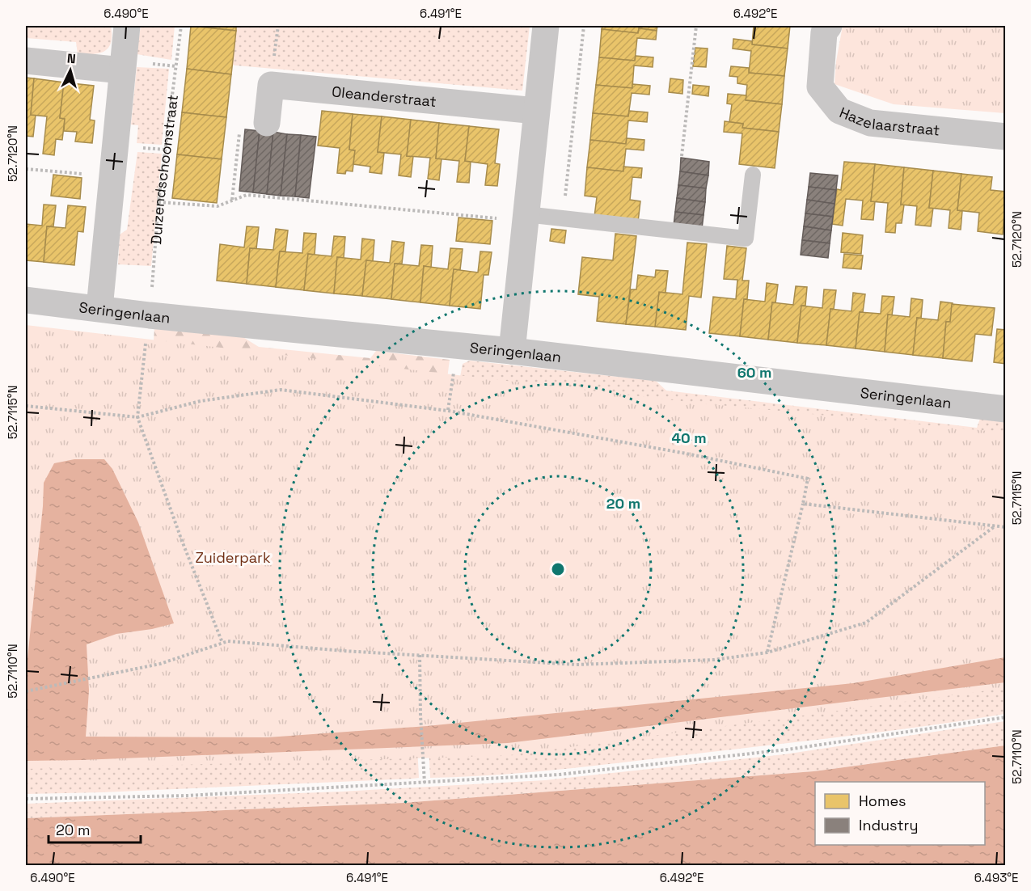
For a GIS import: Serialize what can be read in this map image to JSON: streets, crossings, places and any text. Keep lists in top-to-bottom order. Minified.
{"streets":{"street":["Oleanderstraat","Hazelaarstraat","Seringenlaan"],"path":["Duizendschoonstraat"]},"crossings":[["Duizendschoonstraat","Seringenlaan"]],"parks":["Zuiderpark"],"legend":["Homes","Industry"],"scale_bar":"20 m","north":"top","coordinates":["6.490°E","6.491°E","6.492°E","52.7120°N","52.7115°N","52.7110°N","6.493°E"],"rings":["60 m","40 m","20 m"]}
